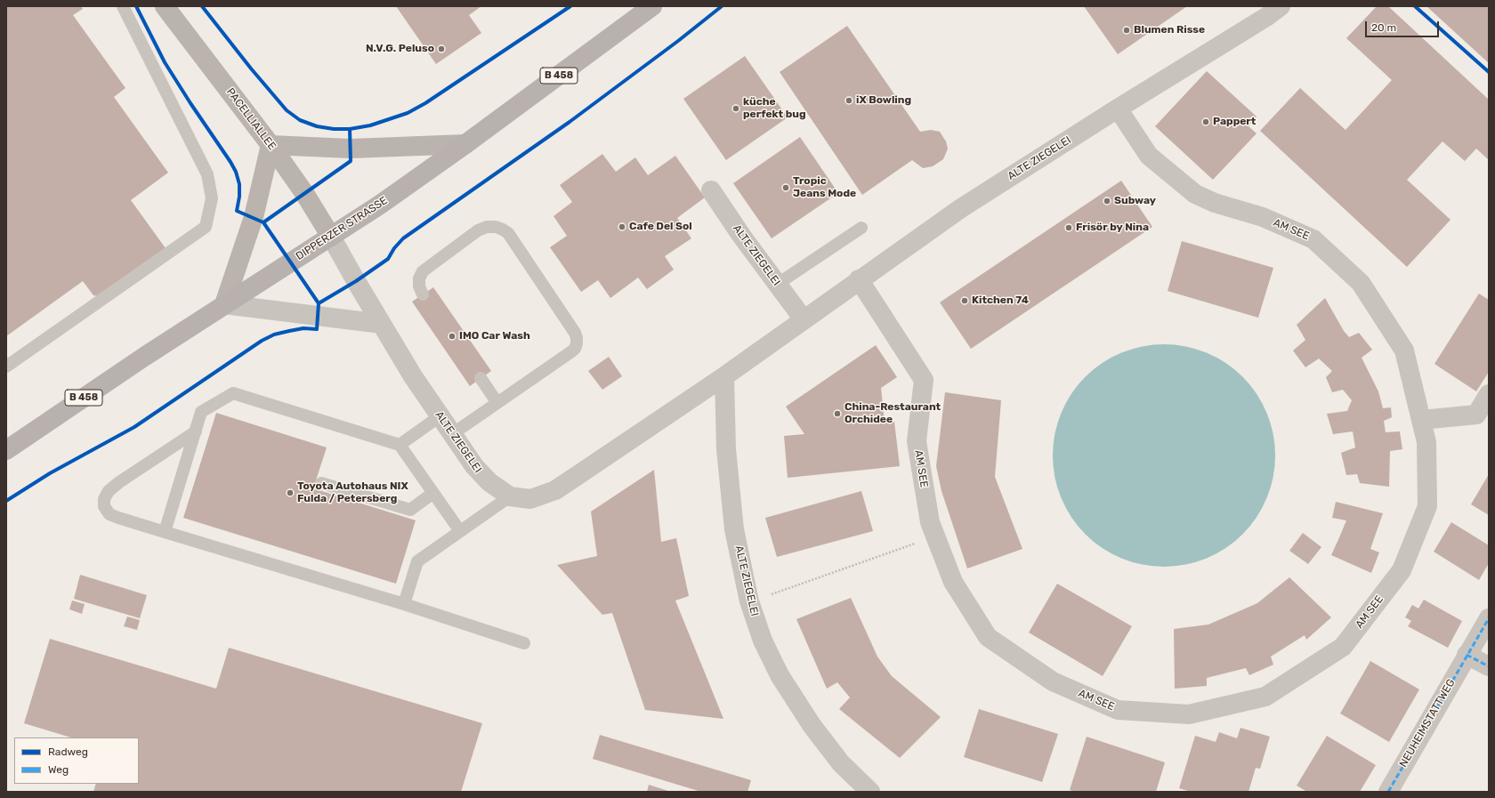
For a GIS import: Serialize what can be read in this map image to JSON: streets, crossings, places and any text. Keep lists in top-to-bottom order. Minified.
{"streets":{"main road":["B 458","PACELLIALLEE","DIPPERZER STRASSE"],"street":["ALTE ZIEGELEI","AM SEE","NEUHEIMSTATTWEG"]},"crossings":[["PACELLIALLEE","ALTE ZIEGELEI"],["PACELLIALLEE","DIPPERZER STRASSE"],["ALTE ZIEGELEI","DIPPERZER STRASSE"],["ALTE ZIEGELEI","AM SEE"]],"places":["Blumen Risse","N.V.G. Peluso","iX Bowling","küche perfekt bug","Pappert","Tropic Jeans Mode","Subway","Cafe Del Sol","Frisör by Nina","Kitchen 74","IMO Car Wash","China-Restaurant Orchidee","Toyota Autohaus NIX Fulda / Petersberg"],"legend":["Radweg","Weg"],"scale_bar":"20 m"}
